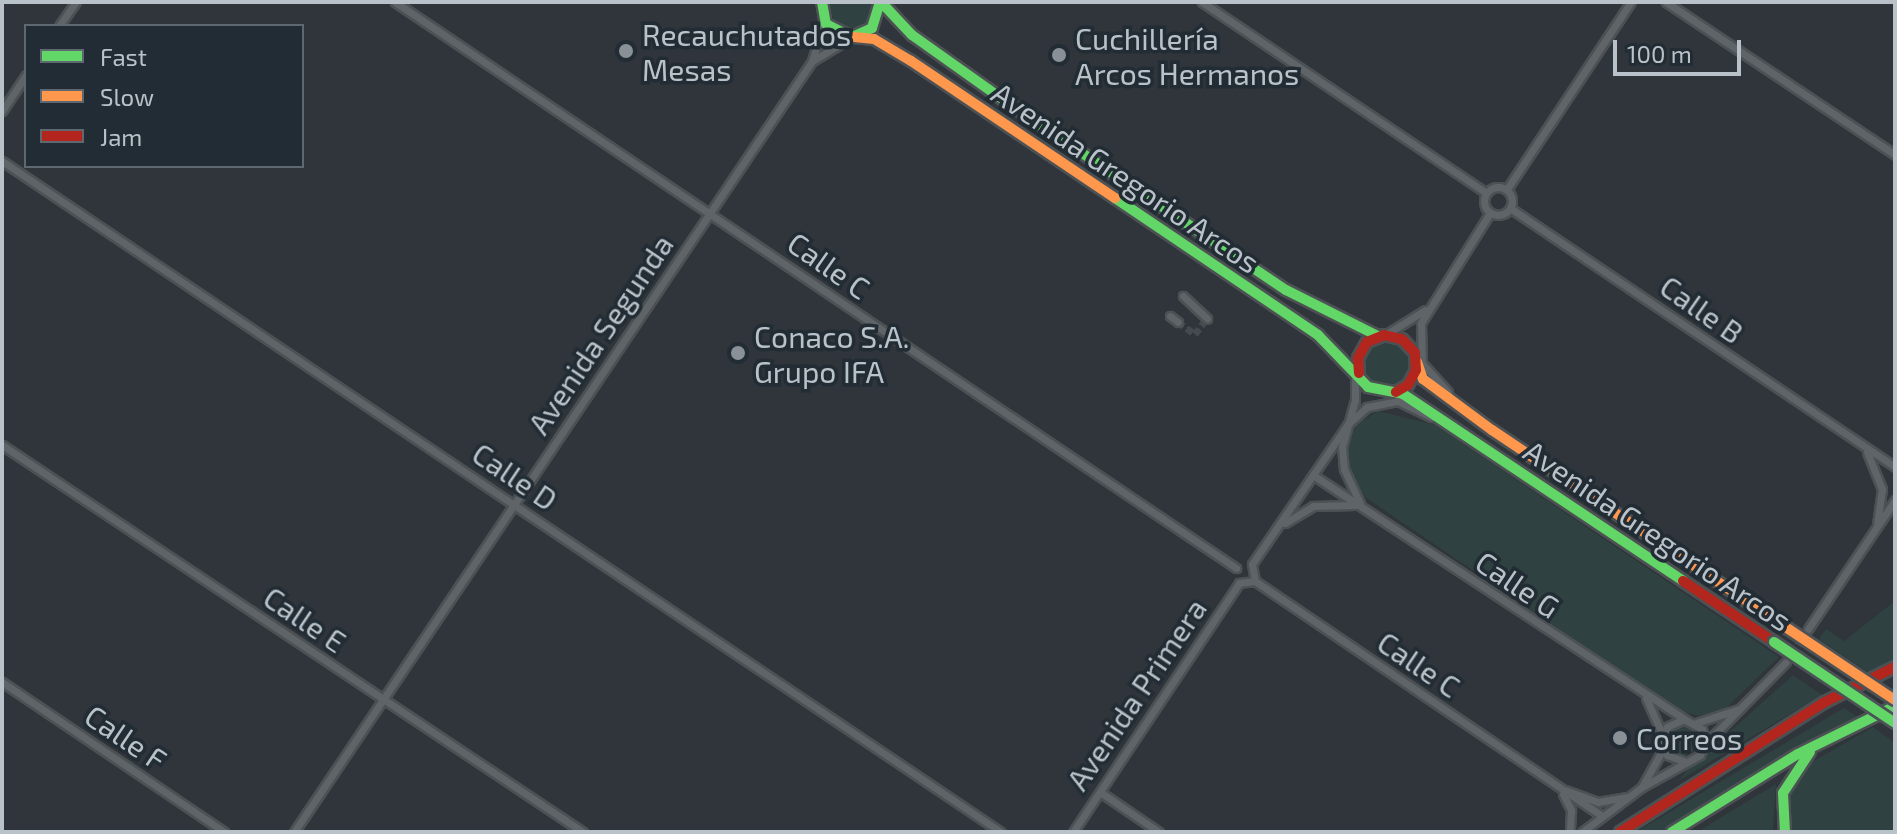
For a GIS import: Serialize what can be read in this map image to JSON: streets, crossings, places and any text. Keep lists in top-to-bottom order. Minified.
{"streets":{"main road":["Avenida Gregorio Arcos"],"street":["Calle C","Calle B","Avenida Segunda","Calle D","Calle G","Calle E","Avenida Primera","Calle F"]},"crossings":[["Avenida Gregorio Arcos","Avenida Segunda"],["Calle C","Avenida Segunda"],["Avenida Segunda","Calle D"],["Avenida Segunda","Calle E"]],"places":["Recauchutados Mesas","Cuchillería Arcos Hermanos","Conaco S.A. Grupo IFA","Correos"],"legend":["Fast","Slow","Jam"],"scale_bar":"100 m"}
